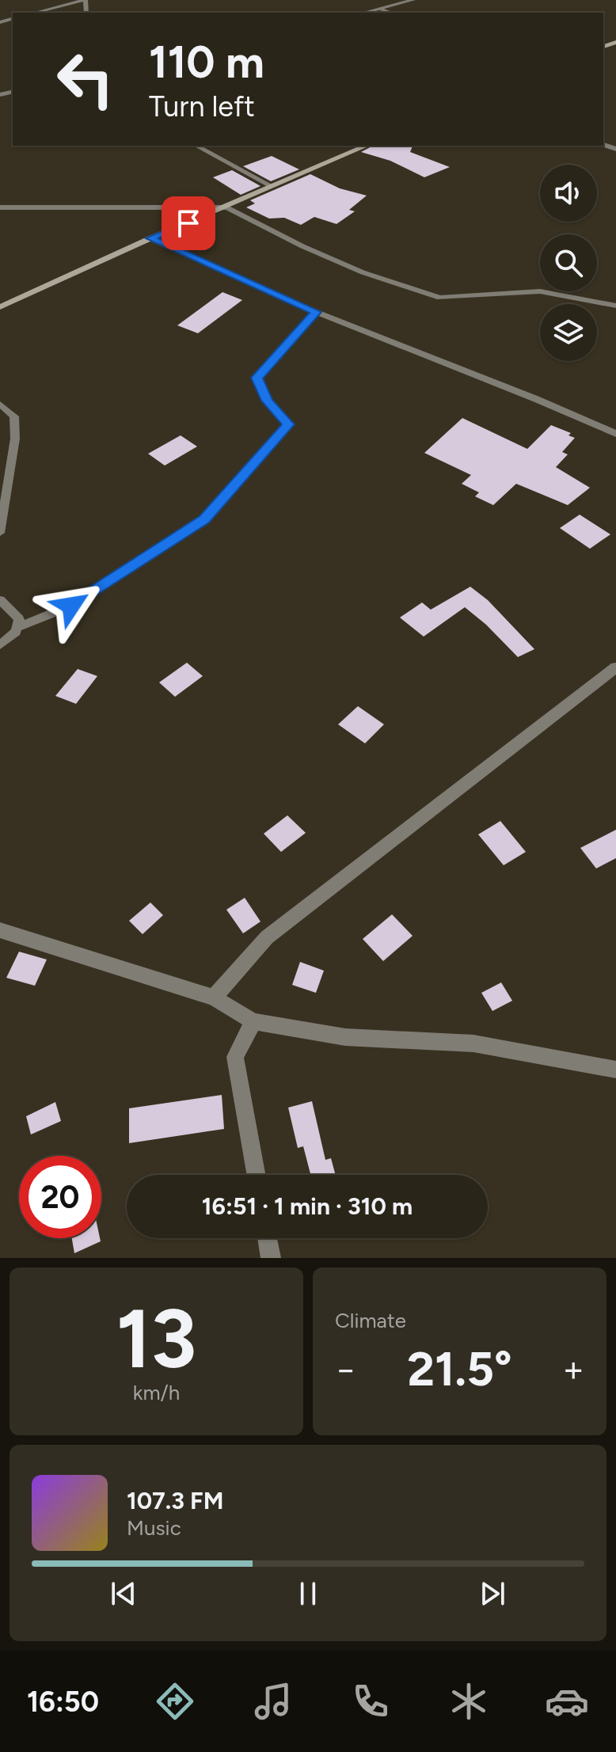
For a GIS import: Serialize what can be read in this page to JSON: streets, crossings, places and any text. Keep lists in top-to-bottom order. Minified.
{"page":{"turn":["110 m","Turn left"],"limit":"20","trip":"16:51 · 1 min · 310 m","tile":[["13","km/h"],"Climate"],"heat":["−","21.5°","+"],"song":["107.3 FM","Music"],"tabs":"16:50"}}
